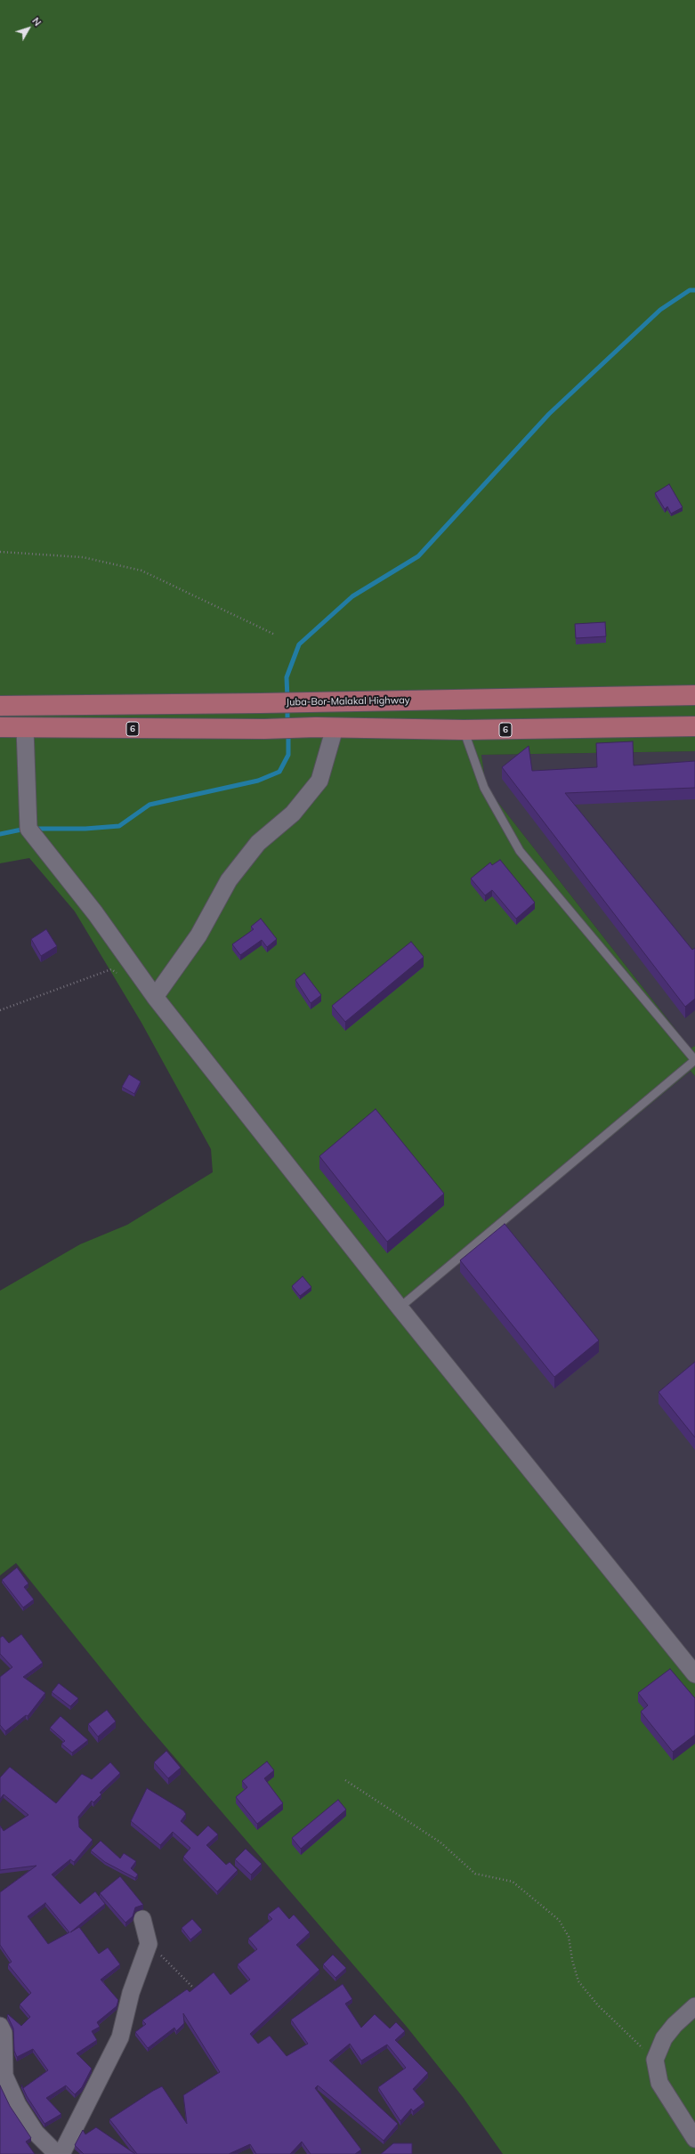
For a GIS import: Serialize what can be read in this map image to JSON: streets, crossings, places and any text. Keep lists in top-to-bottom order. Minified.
{"streets":{"highway":["Juba-Bor-Malakal Highway","6"]},"north":"top right"}
